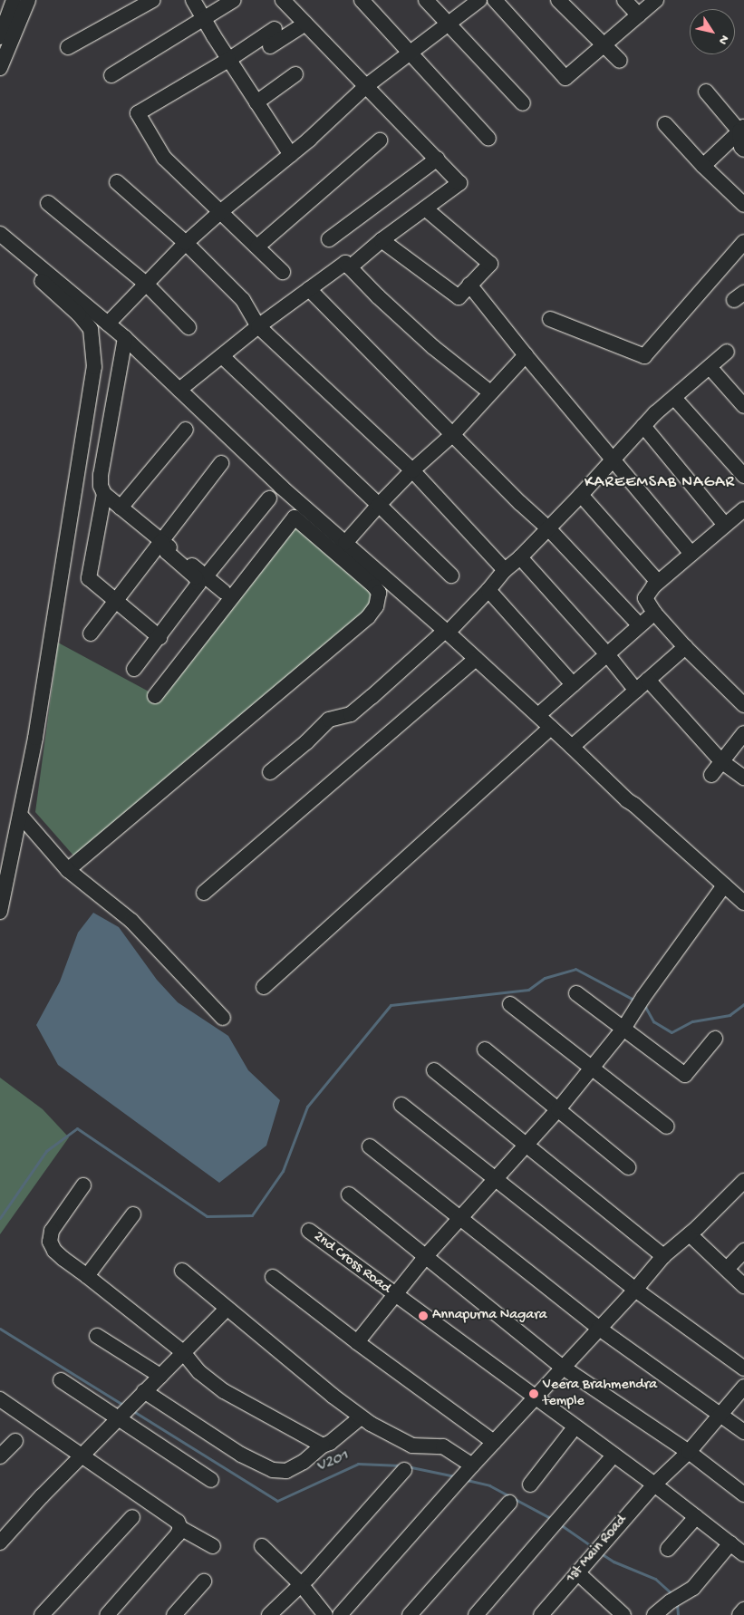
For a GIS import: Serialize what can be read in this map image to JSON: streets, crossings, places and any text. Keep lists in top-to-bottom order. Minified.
{"streets":{"street":["2nd Cross Road","1st Main Road"]},"crossings":[["2nd Cross Road","1st Main Road"]],"districts":["KAREEMSAB NAGAR"],"water":["V201"],"places":["Annapurna Nagara","Veera Brahmendra temple"],"north":"bottom right"}
